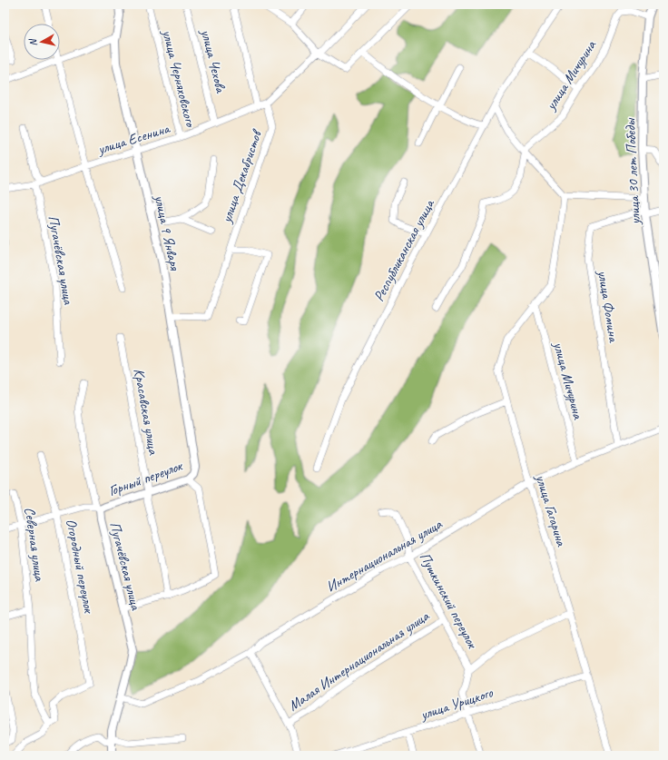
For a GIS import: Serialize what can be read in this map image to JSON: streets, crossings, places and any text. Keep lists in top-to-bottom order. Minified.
{"streets":{"main road":["улица 30 лет Победы","улица 9 Января","Пугачёвская улица","Горный переулок"],"street":["улица Чехова","улица Мичурина","улица Черняховского","улица Есенина","улица Декабристов","Республиканская улица","улица Фомина","Красавская улица","улица Гагарина","Северная улица","Интернациональная улица","Огородный переулок","Пушкинский переулок","Малая Интернациональная улица","улица Урицкого"]},"crossings":[["улица Чехова","улица Есенина"],["улица Мичурина","улица 30 лет Победы"],["улица Мичурина","улица Гагарина"],["улица Мичурина","Интернациональная улица"],["улица Черняховского","улица Есенина"],["улица Есенина","улица Декабристов"],["улица Есенина","улица 9 Января"],["улица Есенина","Пугачёвская улица"],["улица 30 лет Победы","улица Фомина"],["улица Декабристов","улица 9 Января"],["улица 9 Января","Горный переулок"],["Пугачёвская улица","Горный переулок"],["Пугачёвская улица","Интернациональная улица"],["улица Фомина","Интернациональная улица"],["Красавская улица","Горный переулок"],["Горный переулок","Северная улица"],["Горный переулок","Огородный переулок"],["улица Гагарина","Интернациональная улица"],["улица Гагарина","улица Урицкого"],["Северная улица","Огородный переулок"],["Интернациональная улица","Пушкинский переулок"],["Пушкинский переулок","Малая Интернациональная улица"],["Пушкинский переулок","улица Урицкого"]],"north":"left"}
